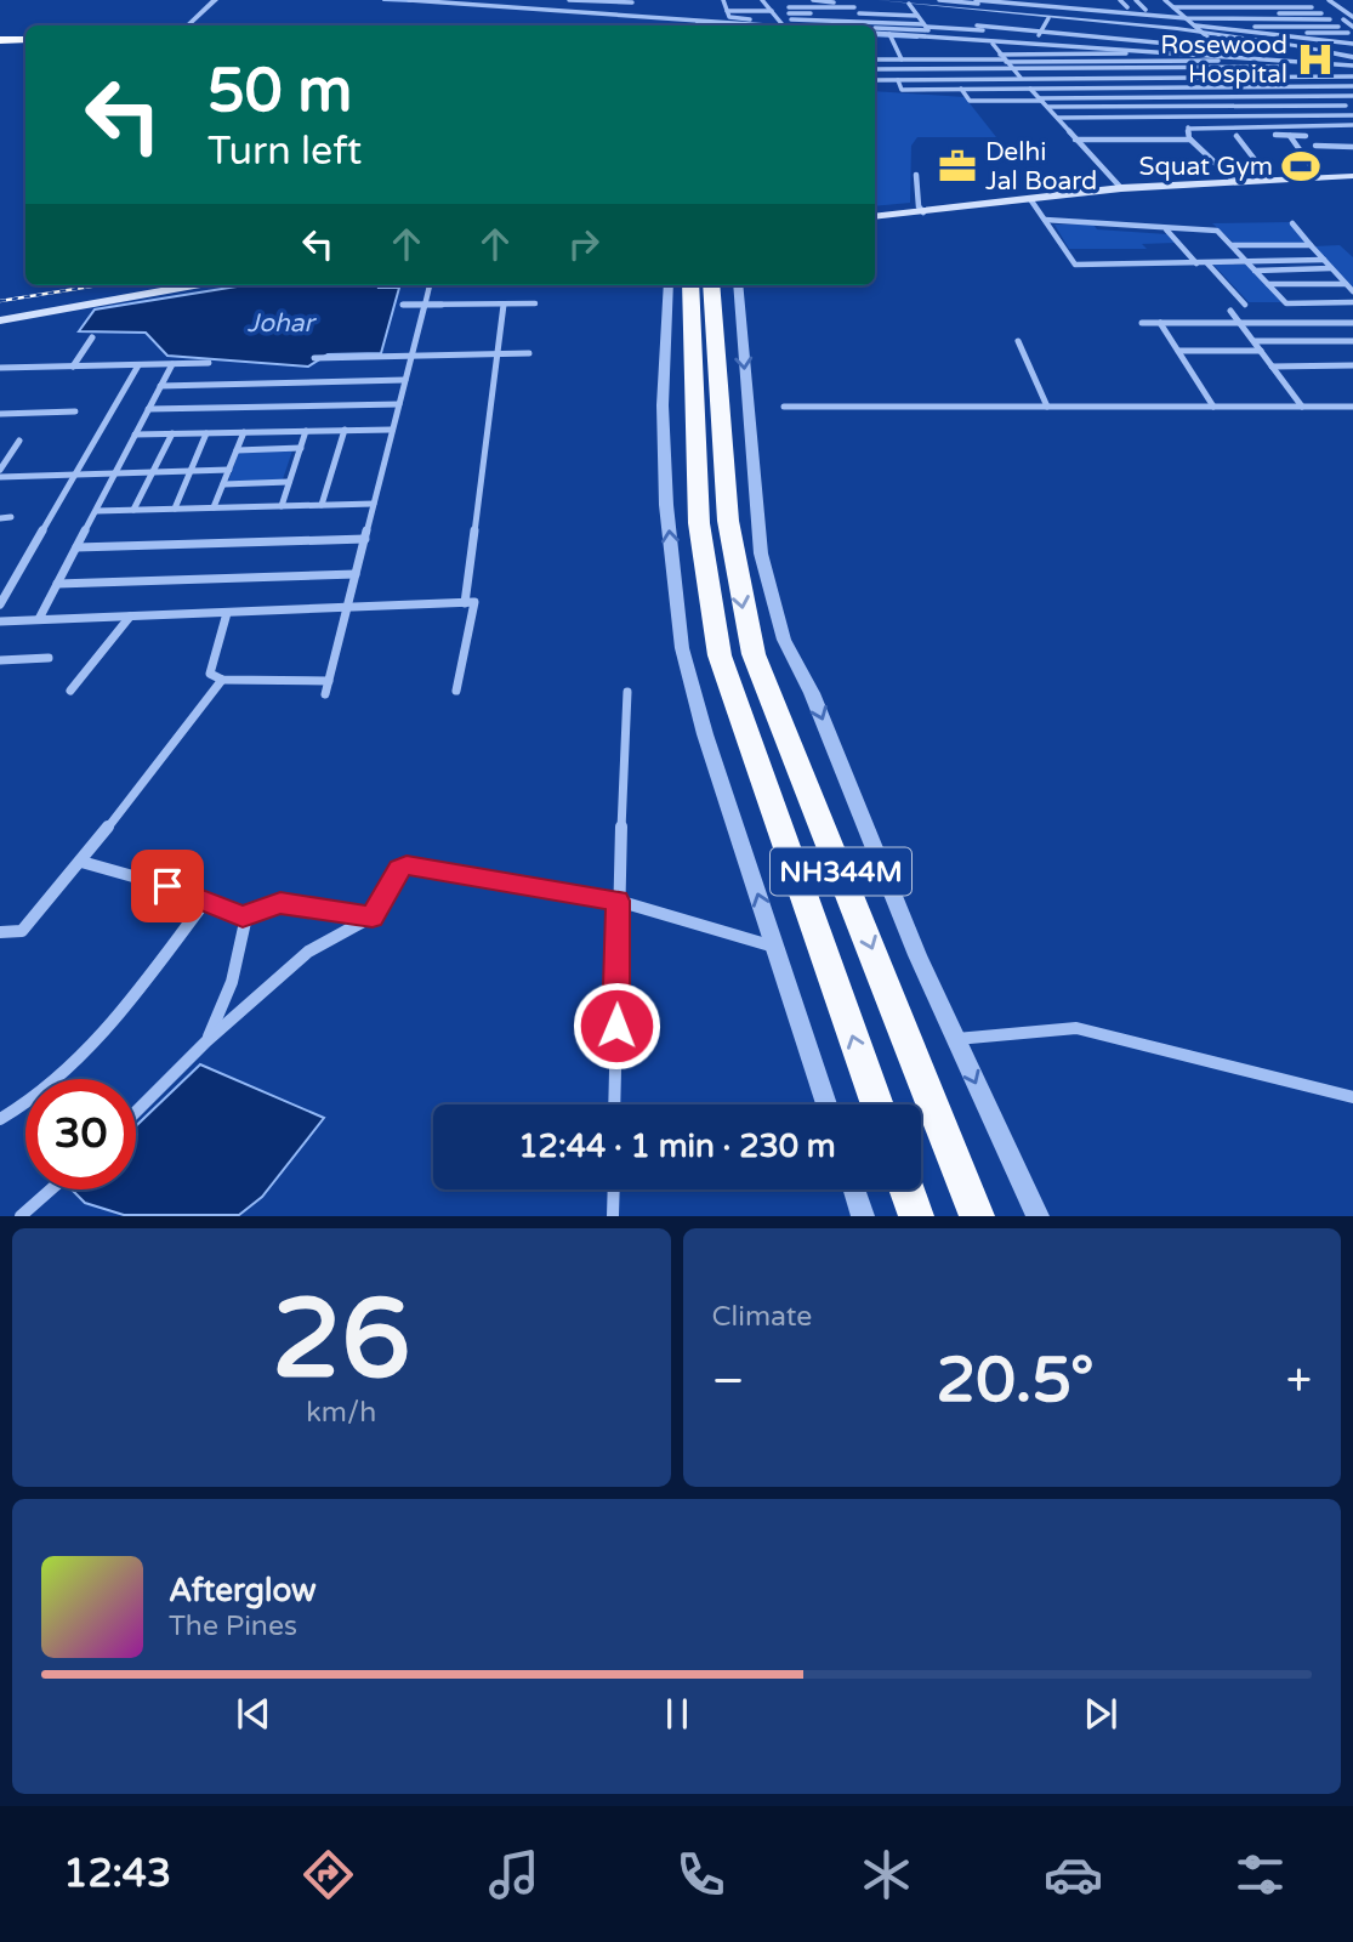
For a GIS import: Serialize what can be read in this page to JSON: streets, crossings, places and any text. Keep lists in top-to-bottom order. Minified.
{"streets":{"highway":["NH344M"]},"water":["Johar"],"places":{"hospital":["Rosewood Hospital"],"office":["Delhi Jal Board"],"sports":["Squat Gym"]},"page":{"turn":["50 m","Turn left"],"limit":"30","trip":"12:44 · 1 min · 230 m","tile":[["26","km/h"],"Climate"],"heat":["−","20.5°","+"],"song":["Afterglow","The Pines"],"tabs":"12:43"}}
